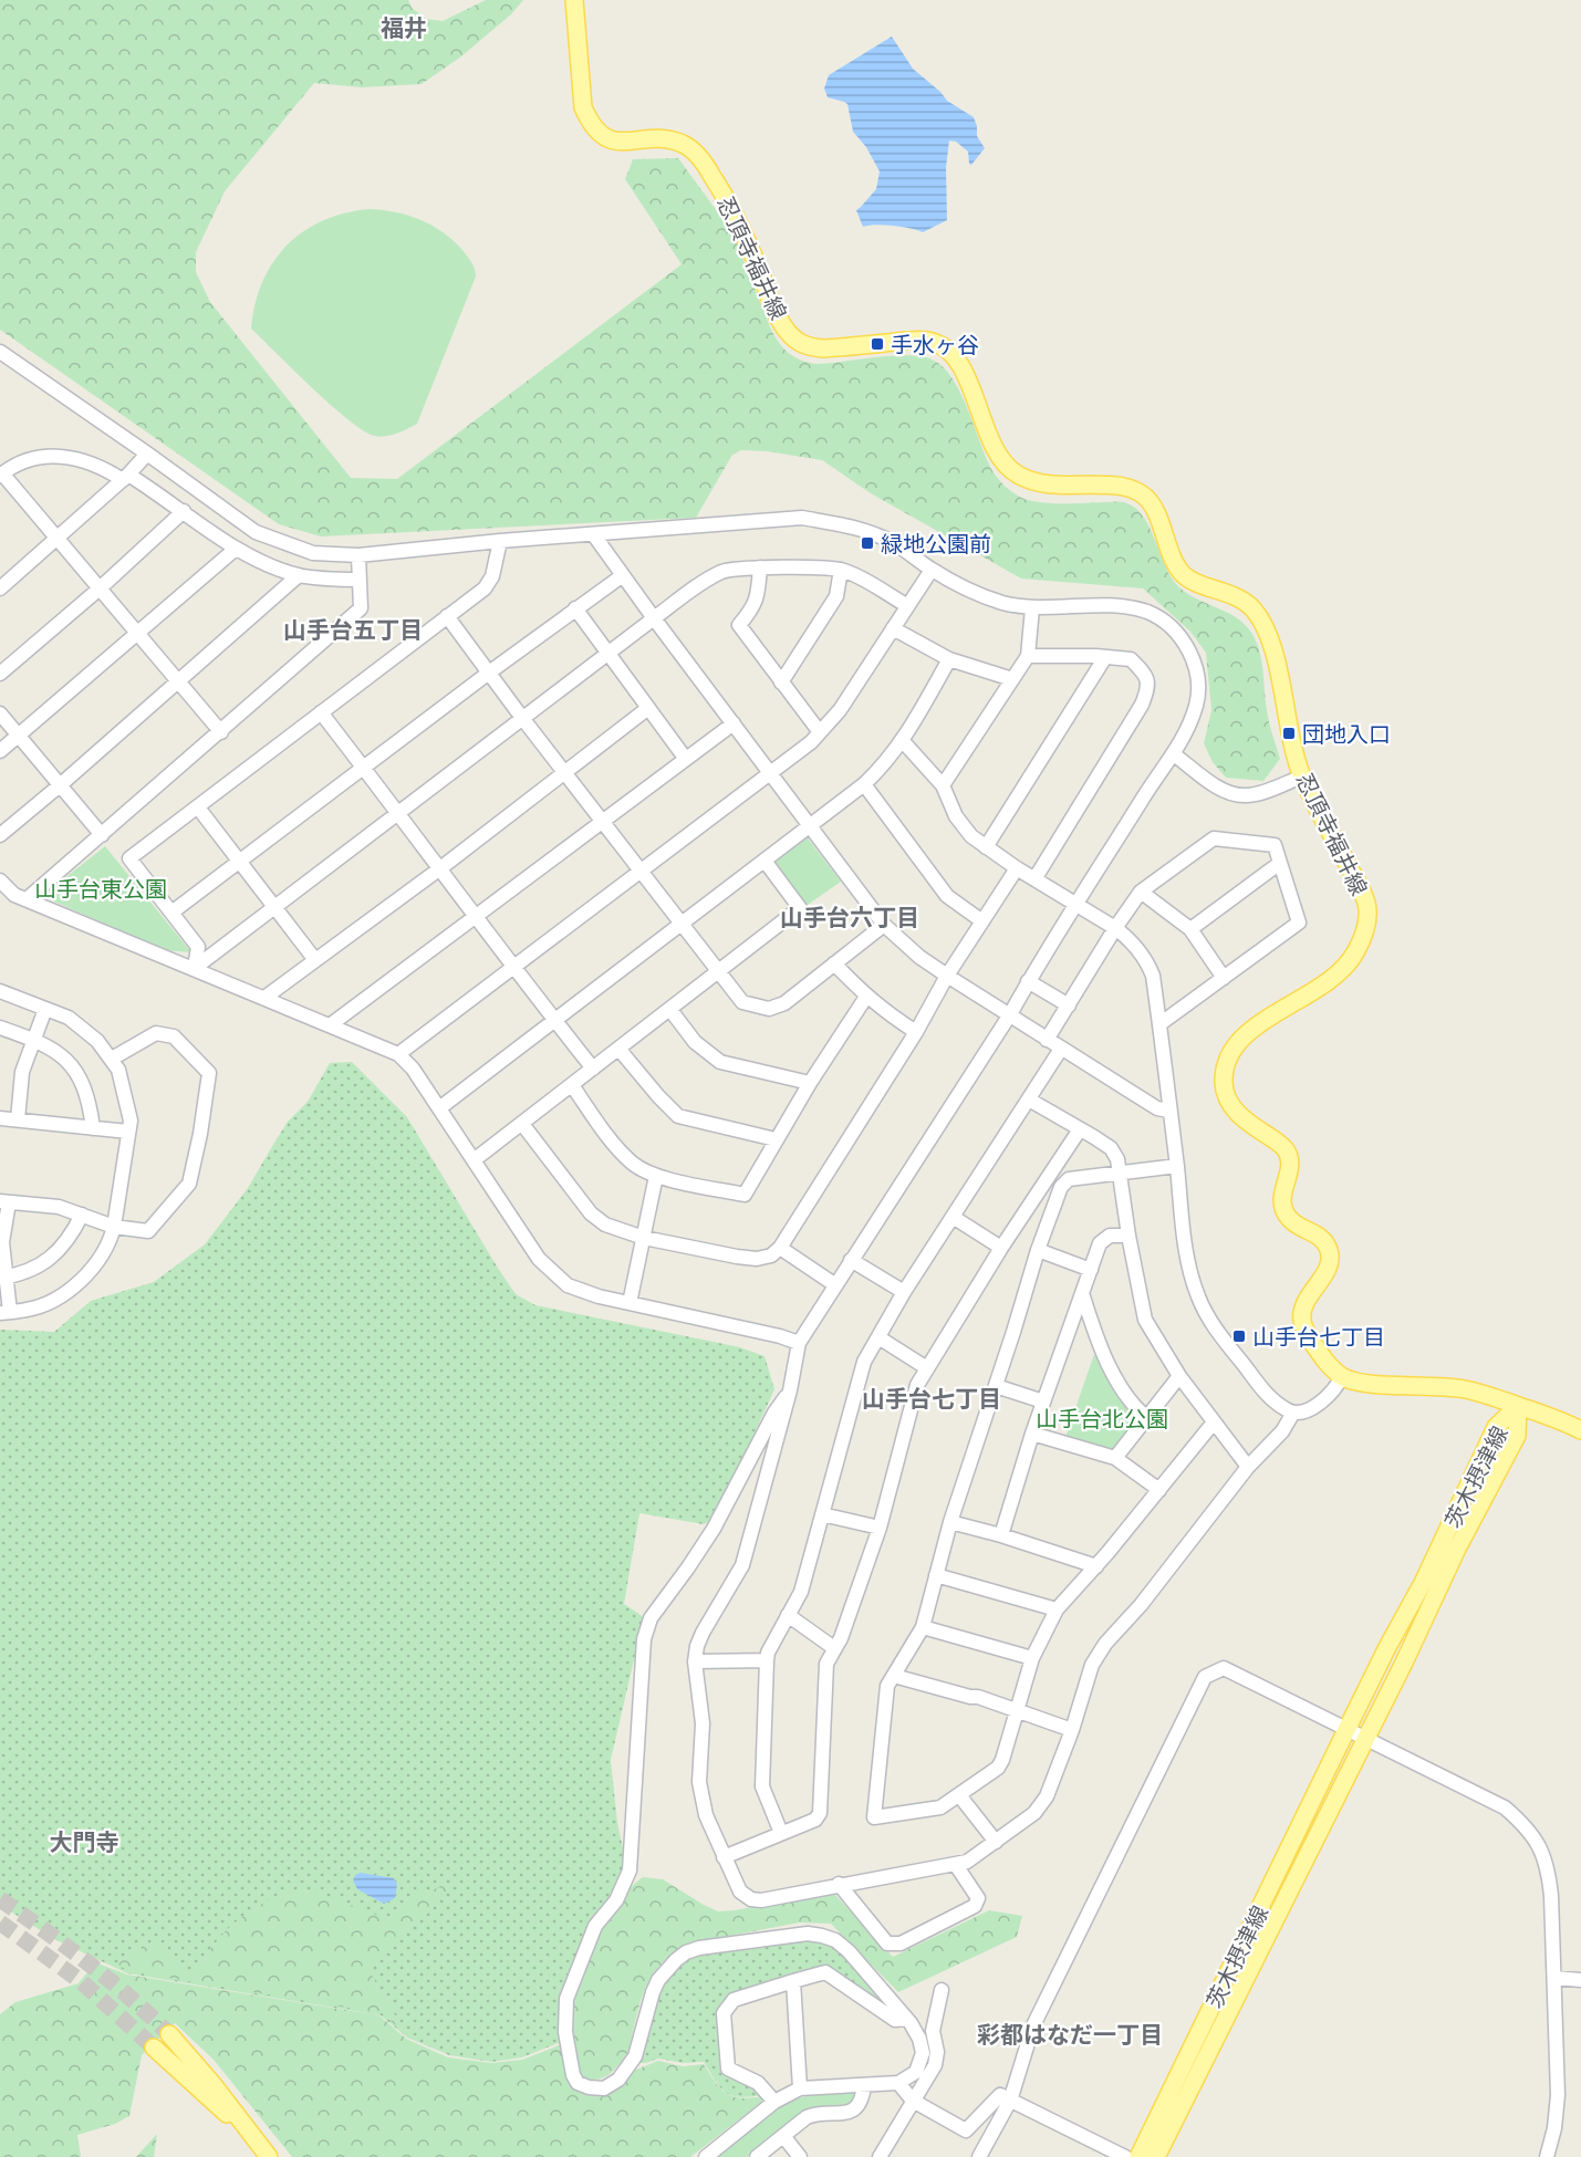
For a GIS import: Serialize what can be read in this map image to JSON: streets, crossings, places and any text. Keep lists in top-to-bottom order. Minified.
{"streets":{"main road":["忍頂寺福井線","茨木摂津線"]},"districts":["福井","山手台五丁目","山手台六丁目","山手台七丁目","大門寺","彩都はなだ一丁目"],"parks":["山手台東公園","山手台北公園"],"places":{"transit":["手水ヶ谷","緑地公園前","団地入口","山手台七丁目"]}}
